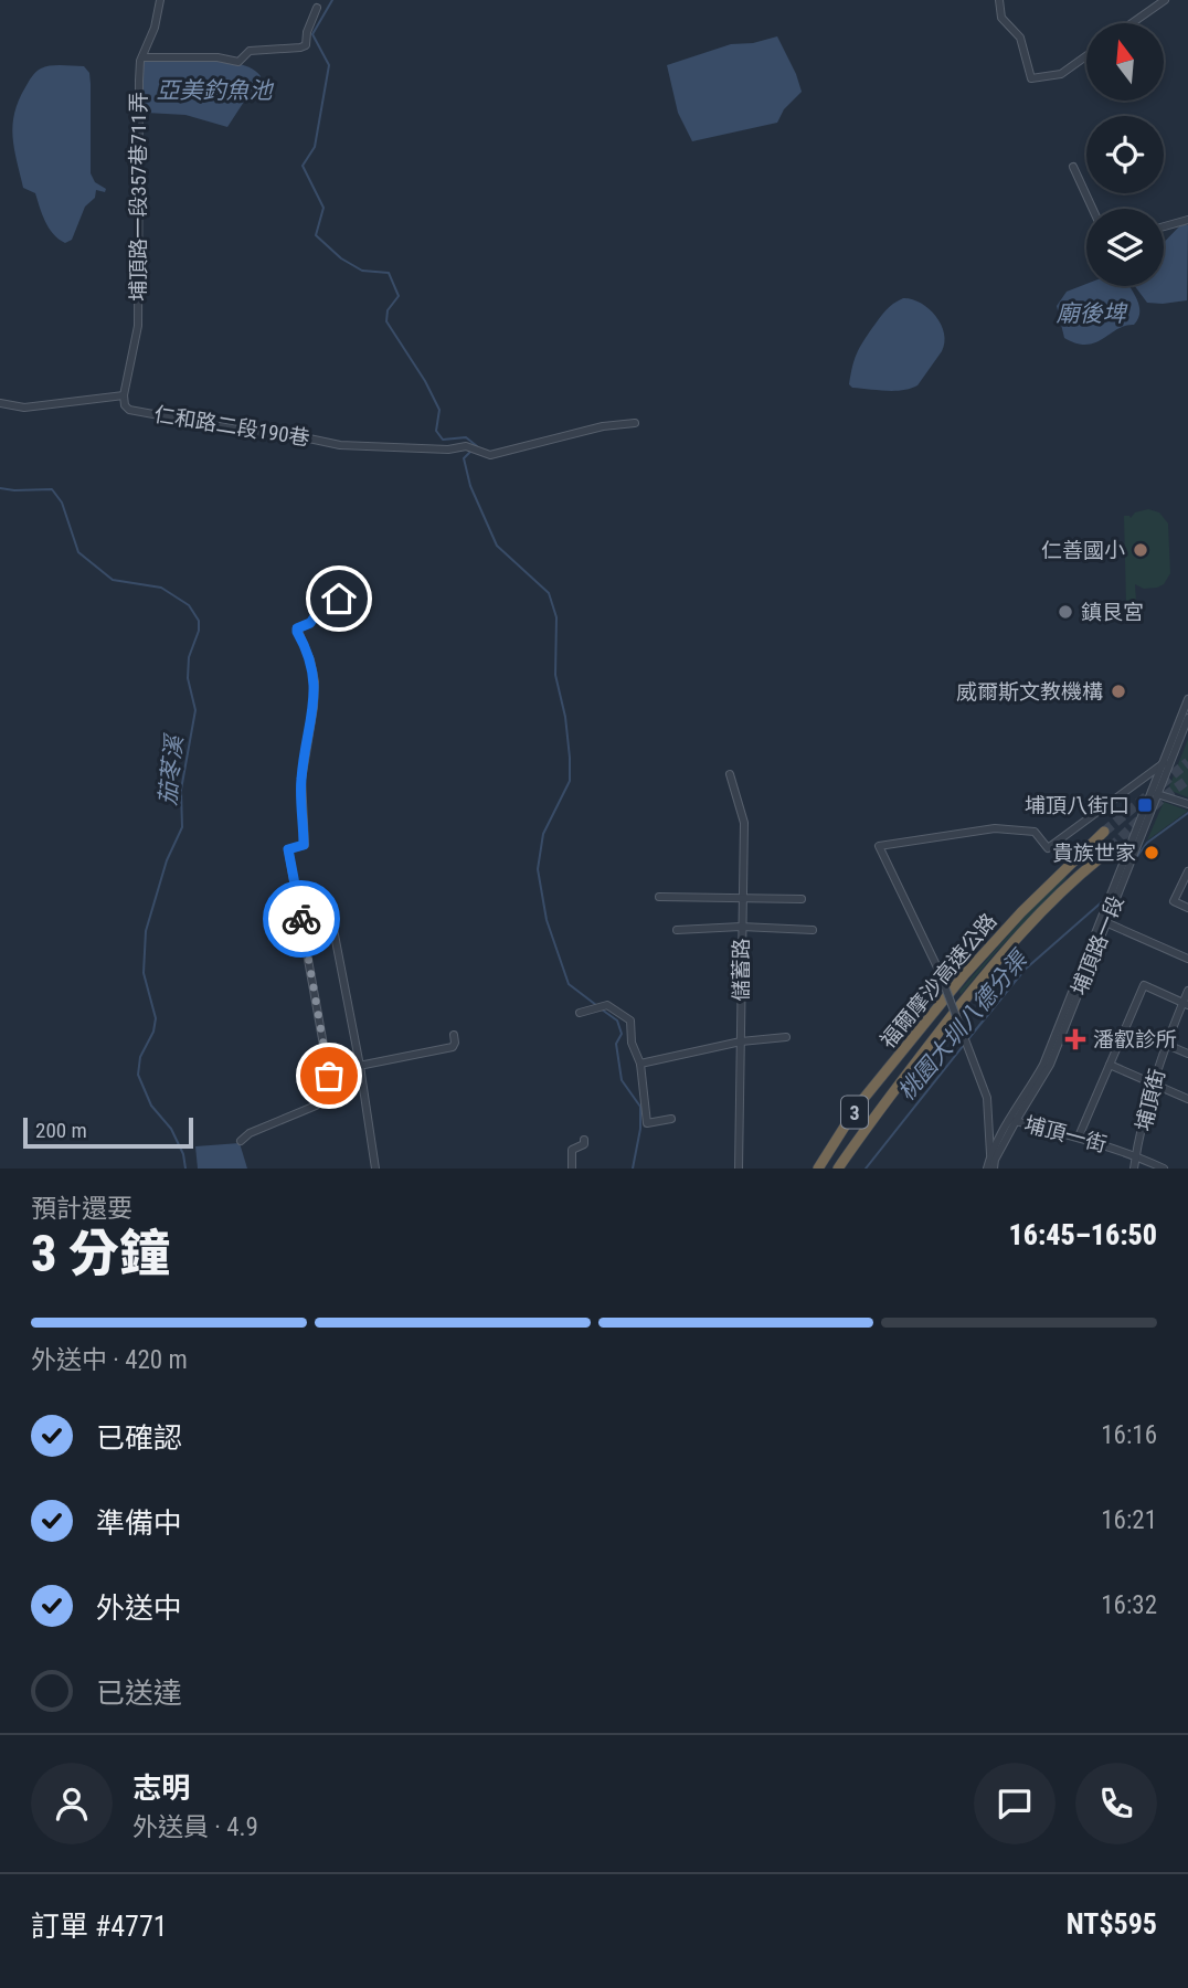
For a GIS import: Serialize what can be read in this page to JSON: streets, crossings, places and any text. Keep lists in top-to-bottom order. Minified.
{"streets":{"highway":["福爾摩沙高速公路","3"],"street":["埔頂路一段357巷711弄","仁和路二段190巷","埔頂路一段","儲蓄路","埔頂街","埔頂一街"]},"crossings":[["埔頂路一段357巷711弄","仁和路二段190巷"],["埔頂路一段","埔頂一街"],["埔頂街","埔頂一街"]],"water":["亞美釣魚池","廟後埤","茄苳溪","桃園大圳八德分渠"],"places":{"other":["仁善國小","鎮艮宮","威爾斯文教機構","貴族世家"],"transit":["埔頂八街口"],"health":["潘叡診所"]},"scale_bar":"200 m","north":"top","page":{"scale":"200 m","heading":["3 分鐘","預計還要","16:45–16:50"],"panel":["志明","外送員 · 4.9","訂單 #4771","NT$595"],"bar":"外送中 · 420 m","list":[["已確認","16:16"],["準備中","16:21"],["外送中","16:32"],"已送達"]}}
